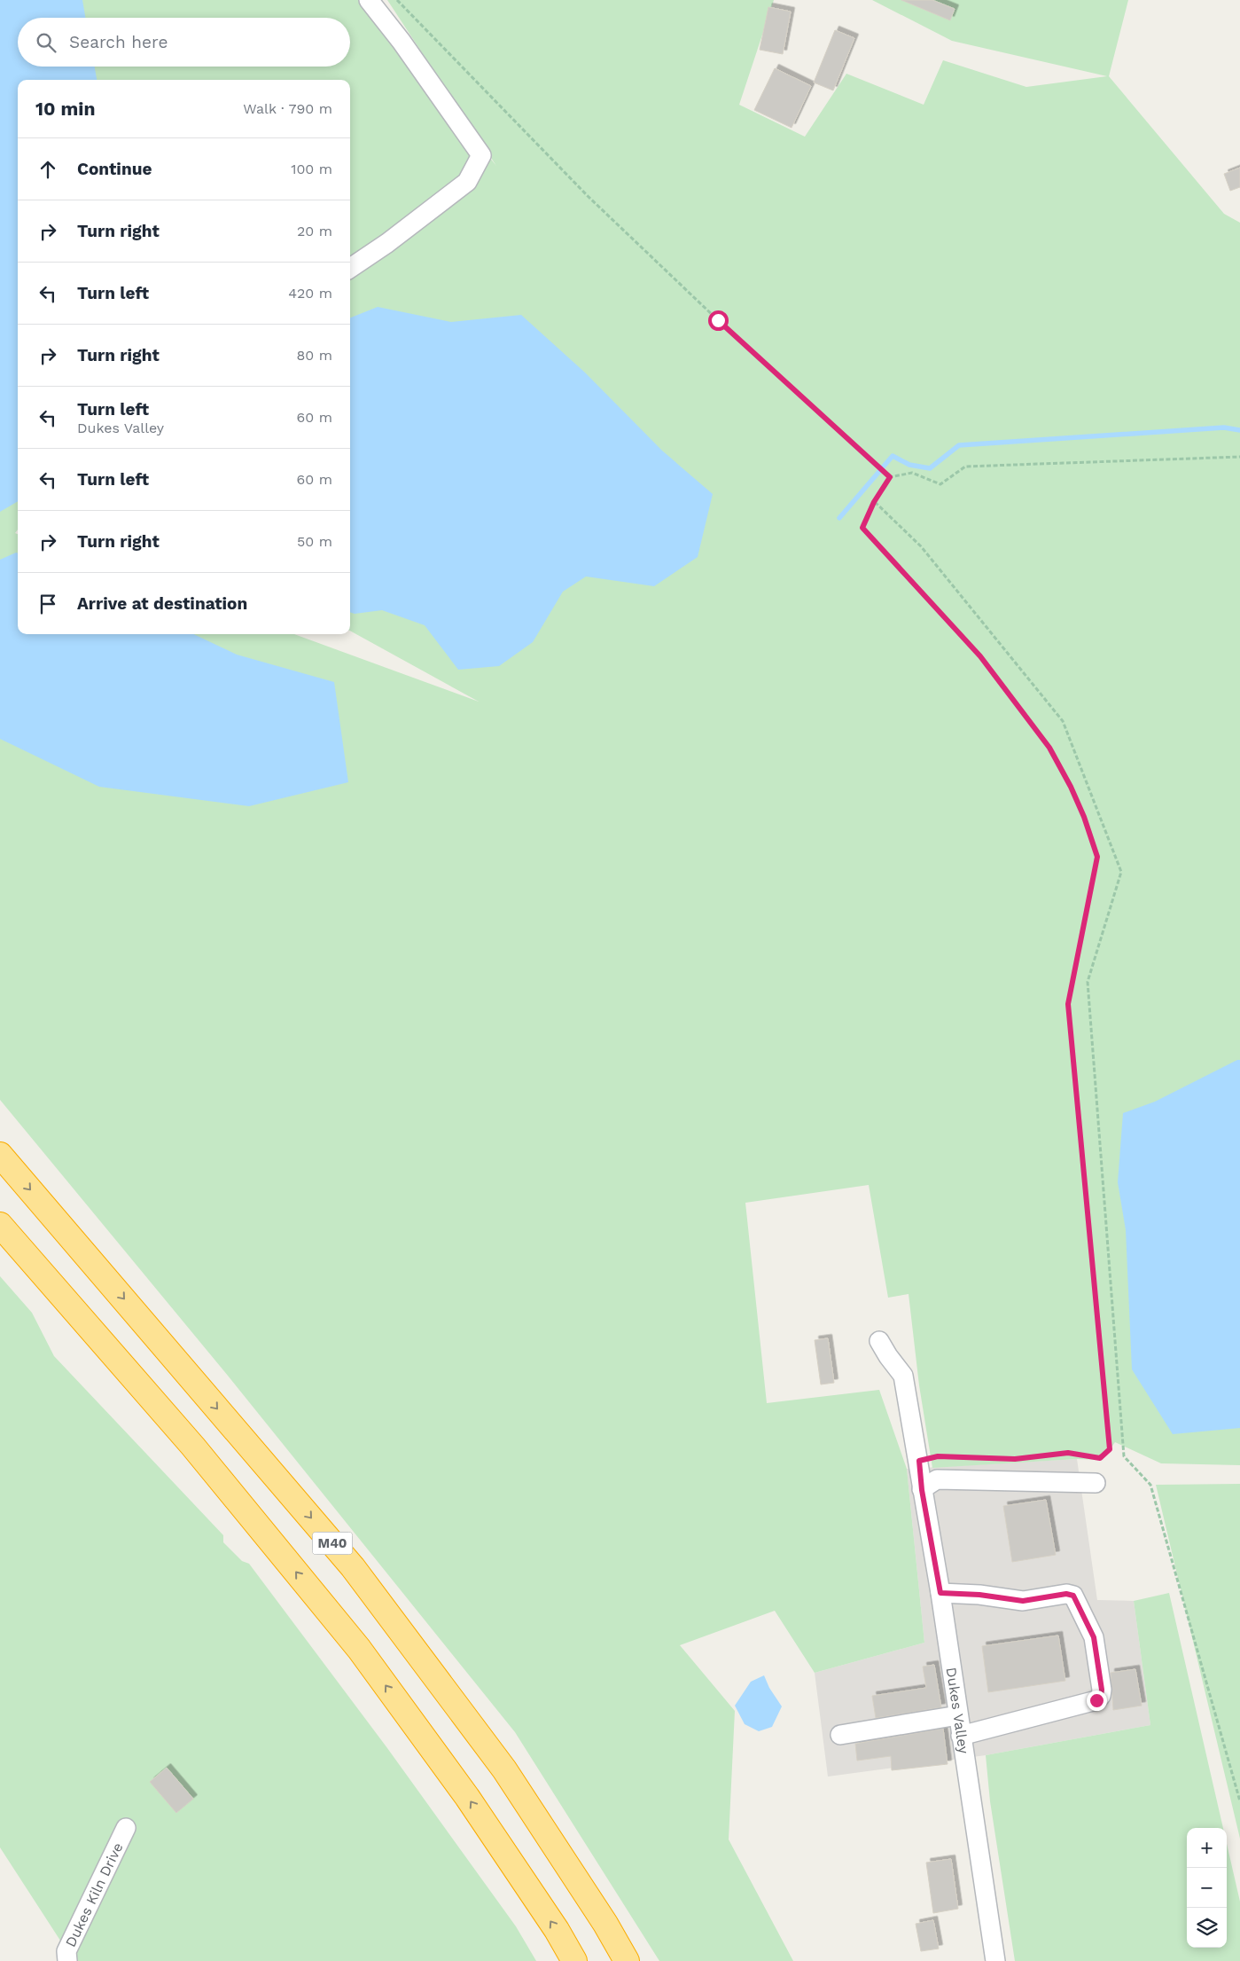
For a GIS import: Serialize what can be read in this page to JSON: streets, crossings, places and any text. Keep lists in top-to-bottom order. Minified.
{"streets":{"highway":["M40"],"street":["Dukes Valley","Dukes Kiln Drive"]},"page":{"search":"Search here","heading":["10 min","Walk · 790 m"],"list":[["Continue","100 m"],["Turn right","20 m"],["Turn left","420 m"],["Turn right","80 m"],["Turn left","Dukes Valley","60 m"],["Turn left","60 m"],["Turn right","50 m"],"Arrive at destination"],"map_buttons":["+","−"]}}
